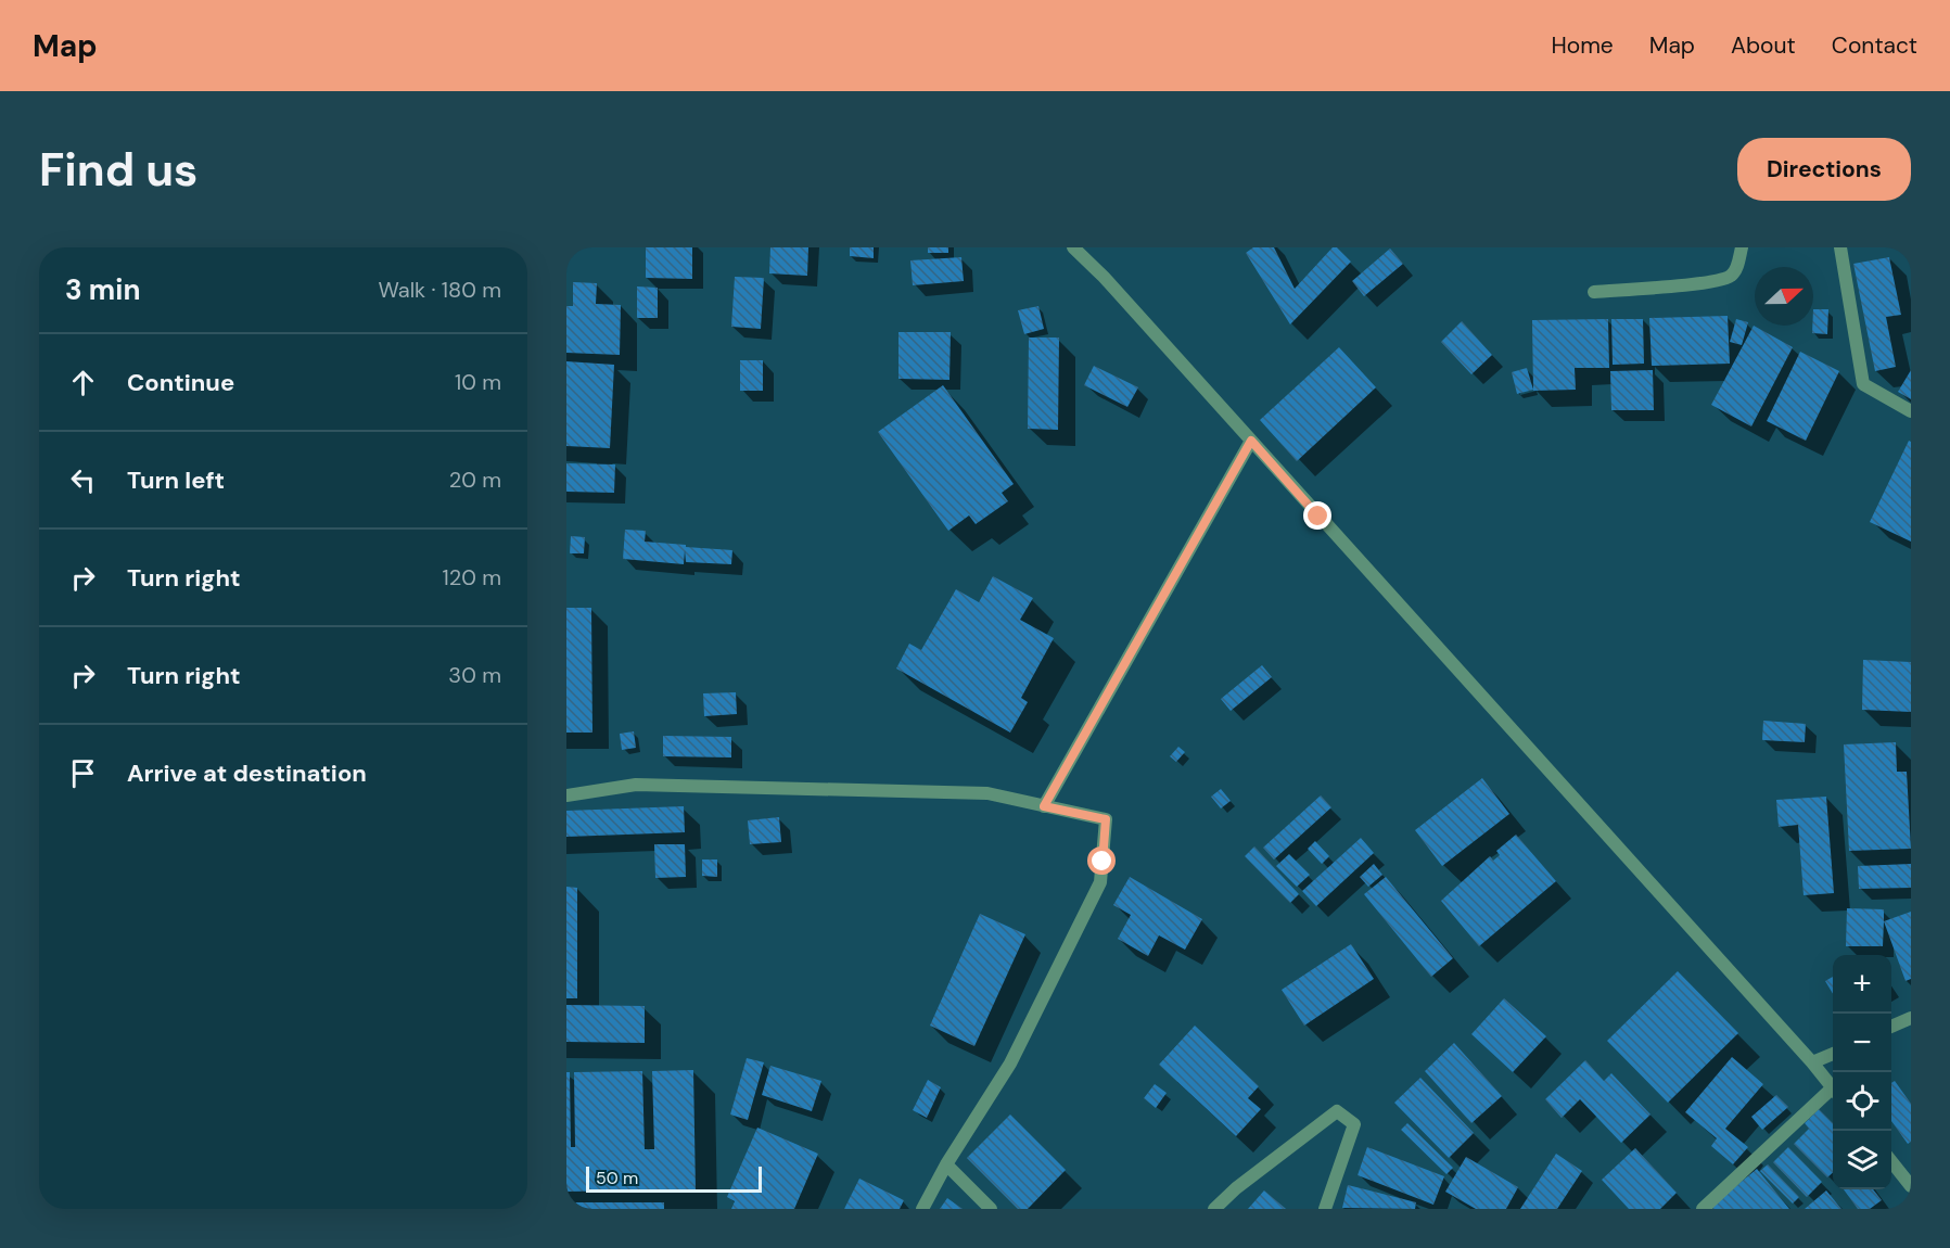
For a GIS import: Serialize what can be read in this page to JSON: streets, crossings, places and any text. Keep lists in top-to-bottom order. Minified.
{"scale_bar":"50 m","north":"right","page":{"header":"Map","nav":["Home","Map","About","Contact"],"buttons":"Directions","title":"Find us","heading":["3 min","Walk · 180 m"],"list":[["Continue","10 m"],["Turn left","20 m"],["Turn right","120 m"],["Turn right","30 m"],"Arrive at destination"],"map_buttons":["+","−"],"scale":"50 m"}}
